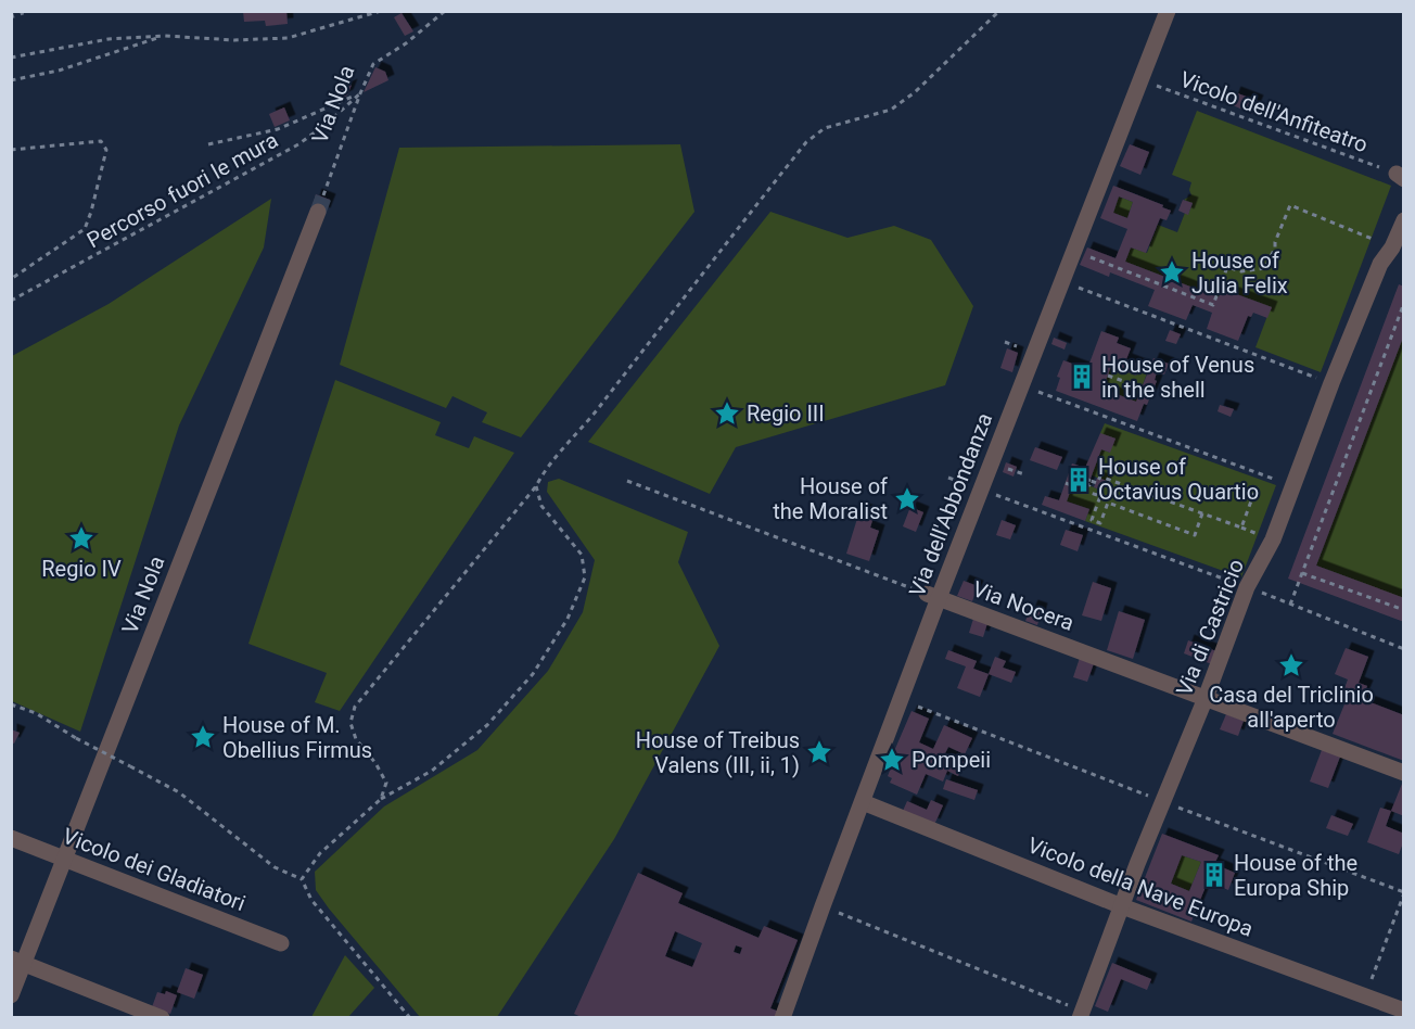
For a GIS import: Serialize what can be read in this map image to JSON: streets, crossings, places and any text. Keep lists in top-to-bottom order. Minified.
{"streets":{"street":["Via Nola","Via dell'Abbondanza","Via Nocera","Via di Castricio","Vicolo dei Gladiatori","Vicolo della Nave Europa"],"path":["Vicolo dell'Anfiteatro","Percorso fuori le mura"]},"crossings":[["Via Nola","Percorso fuori le mura"],["Via Nola","Vicolo dei Gladiatori"],["Vicolo dell'Anfiteatro","Via dell'Abbondanza"],["Via dell'Abbondanza","Via Nocera"],["Via dell'Abbondanza","Vicolo della Nave Europa"],["Via Nocera","Via di Castricio"],["Via di Castricio","Vicolo della Nave Europa"]],"places":{"place":["House of Julia Felix","Regio III","House of the Moralist","Regio IV","Casa del Triclinio all'aperto","House of M. Obellius Firmus","House of Treibus Valens (III, ii, 1)","Pompeii"],"building":["House of Venus in the shell","House of Octavius Quartio","House of the Europa Ship"]}}
